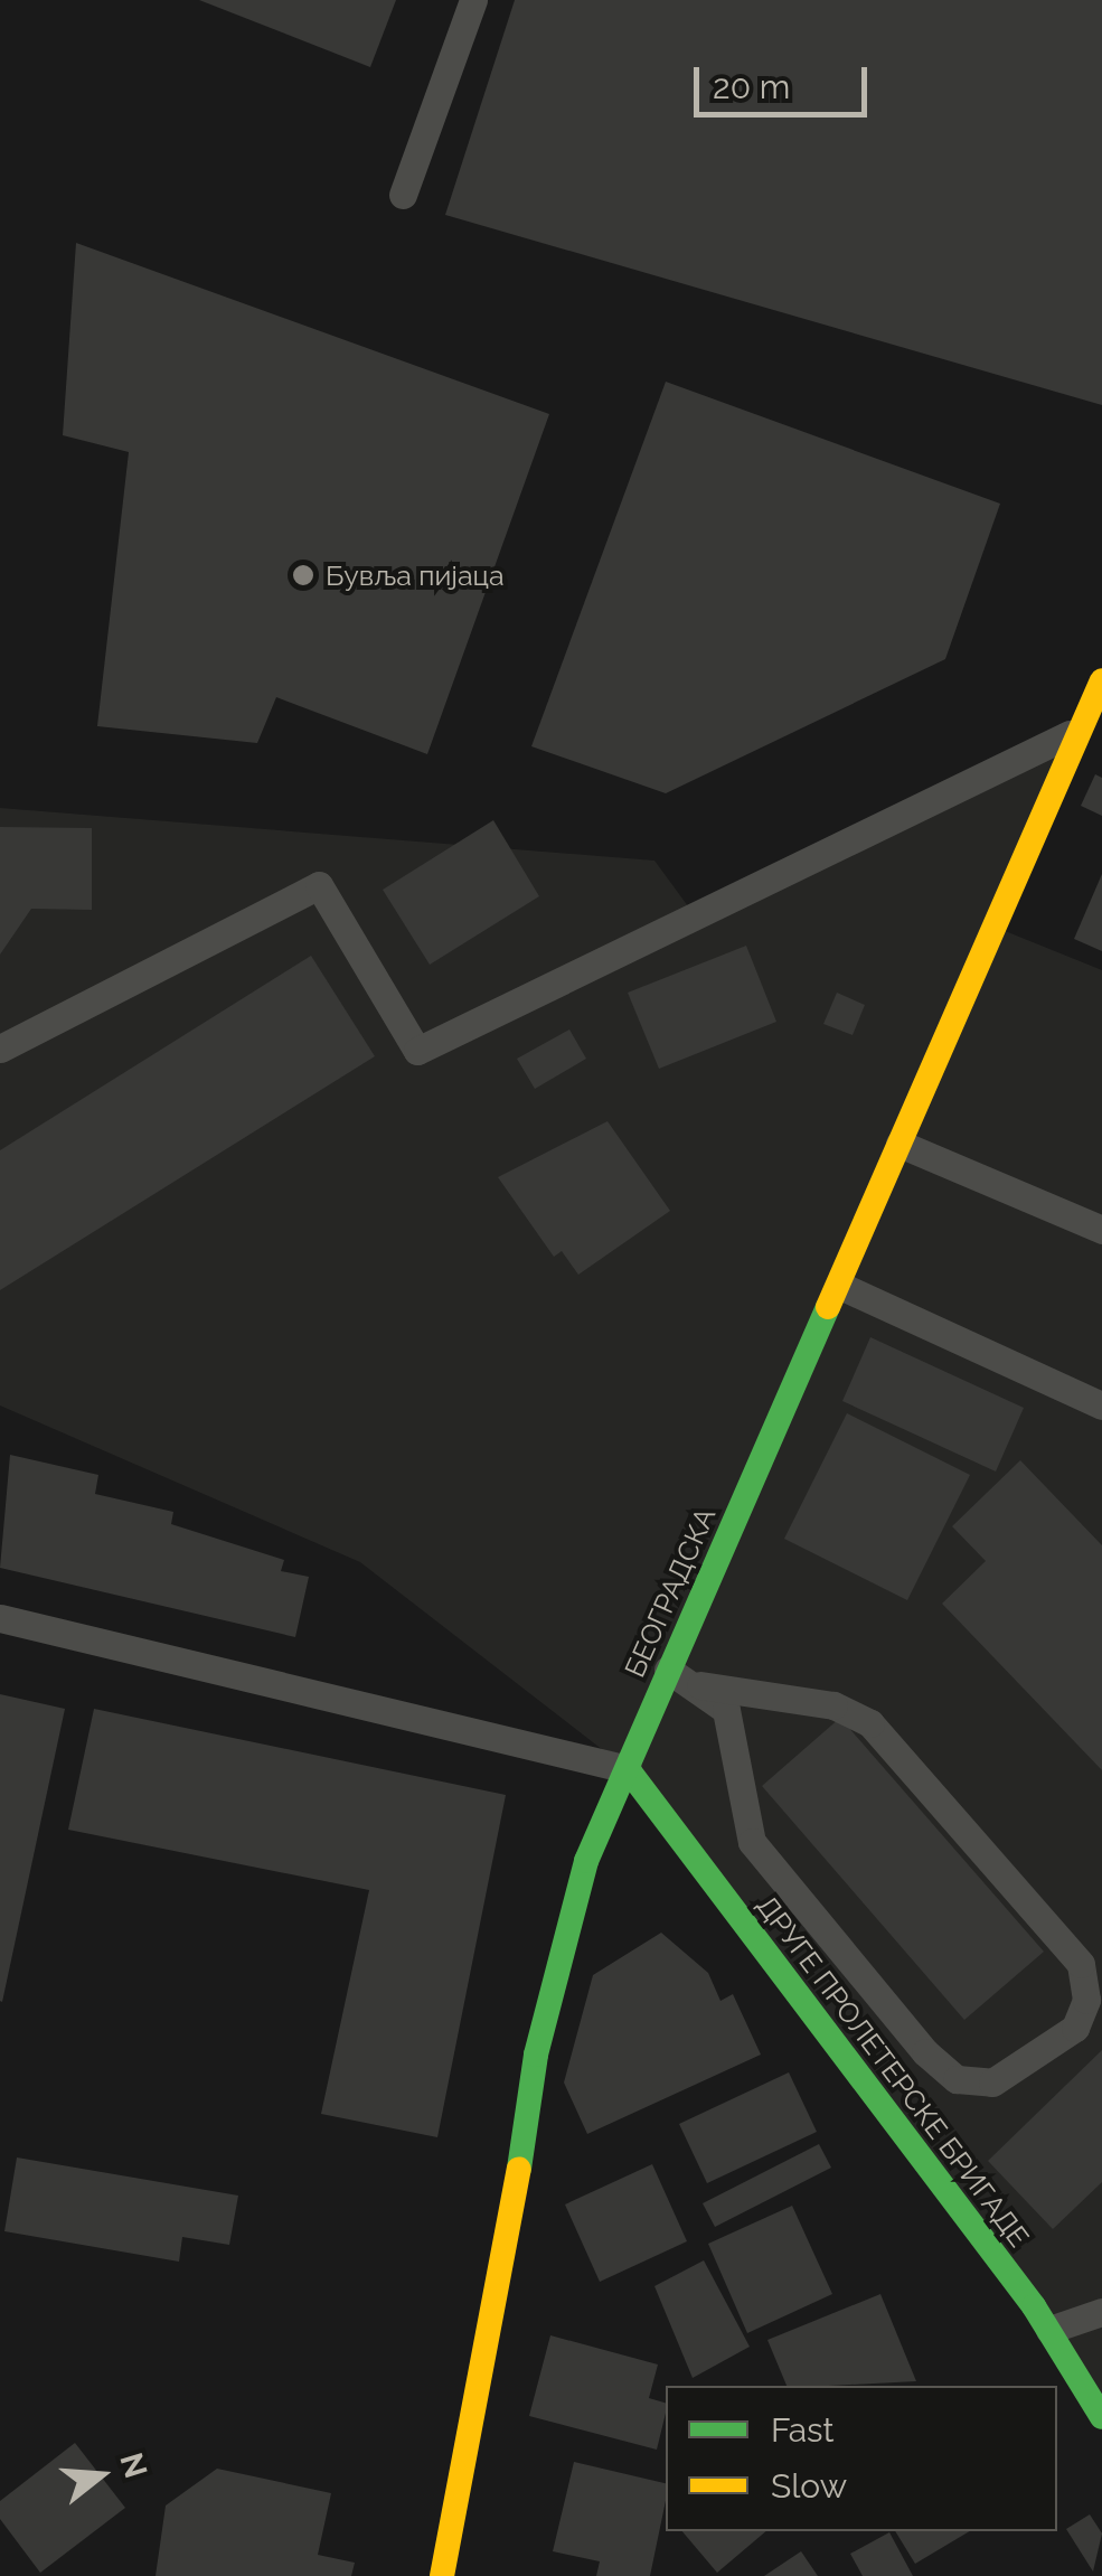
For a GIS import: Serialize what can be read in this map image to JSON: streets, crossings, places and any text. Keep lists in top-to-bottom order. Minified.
{"streets":{"street":["БЕОГРАДСКА","ДРУГЕ ПРОЛЕТЕРСКЕ БРИГАДЕ"]},"crossings":[["БЕОГРАДСКА","ДРУГЕ ПРОЛЕТЕРСКЕ БРИГАДЕ"]],"places":["Бувља пијаца"],"legend":["Fast","Slow"],"scale_bar":"20 m","north":"right"}
